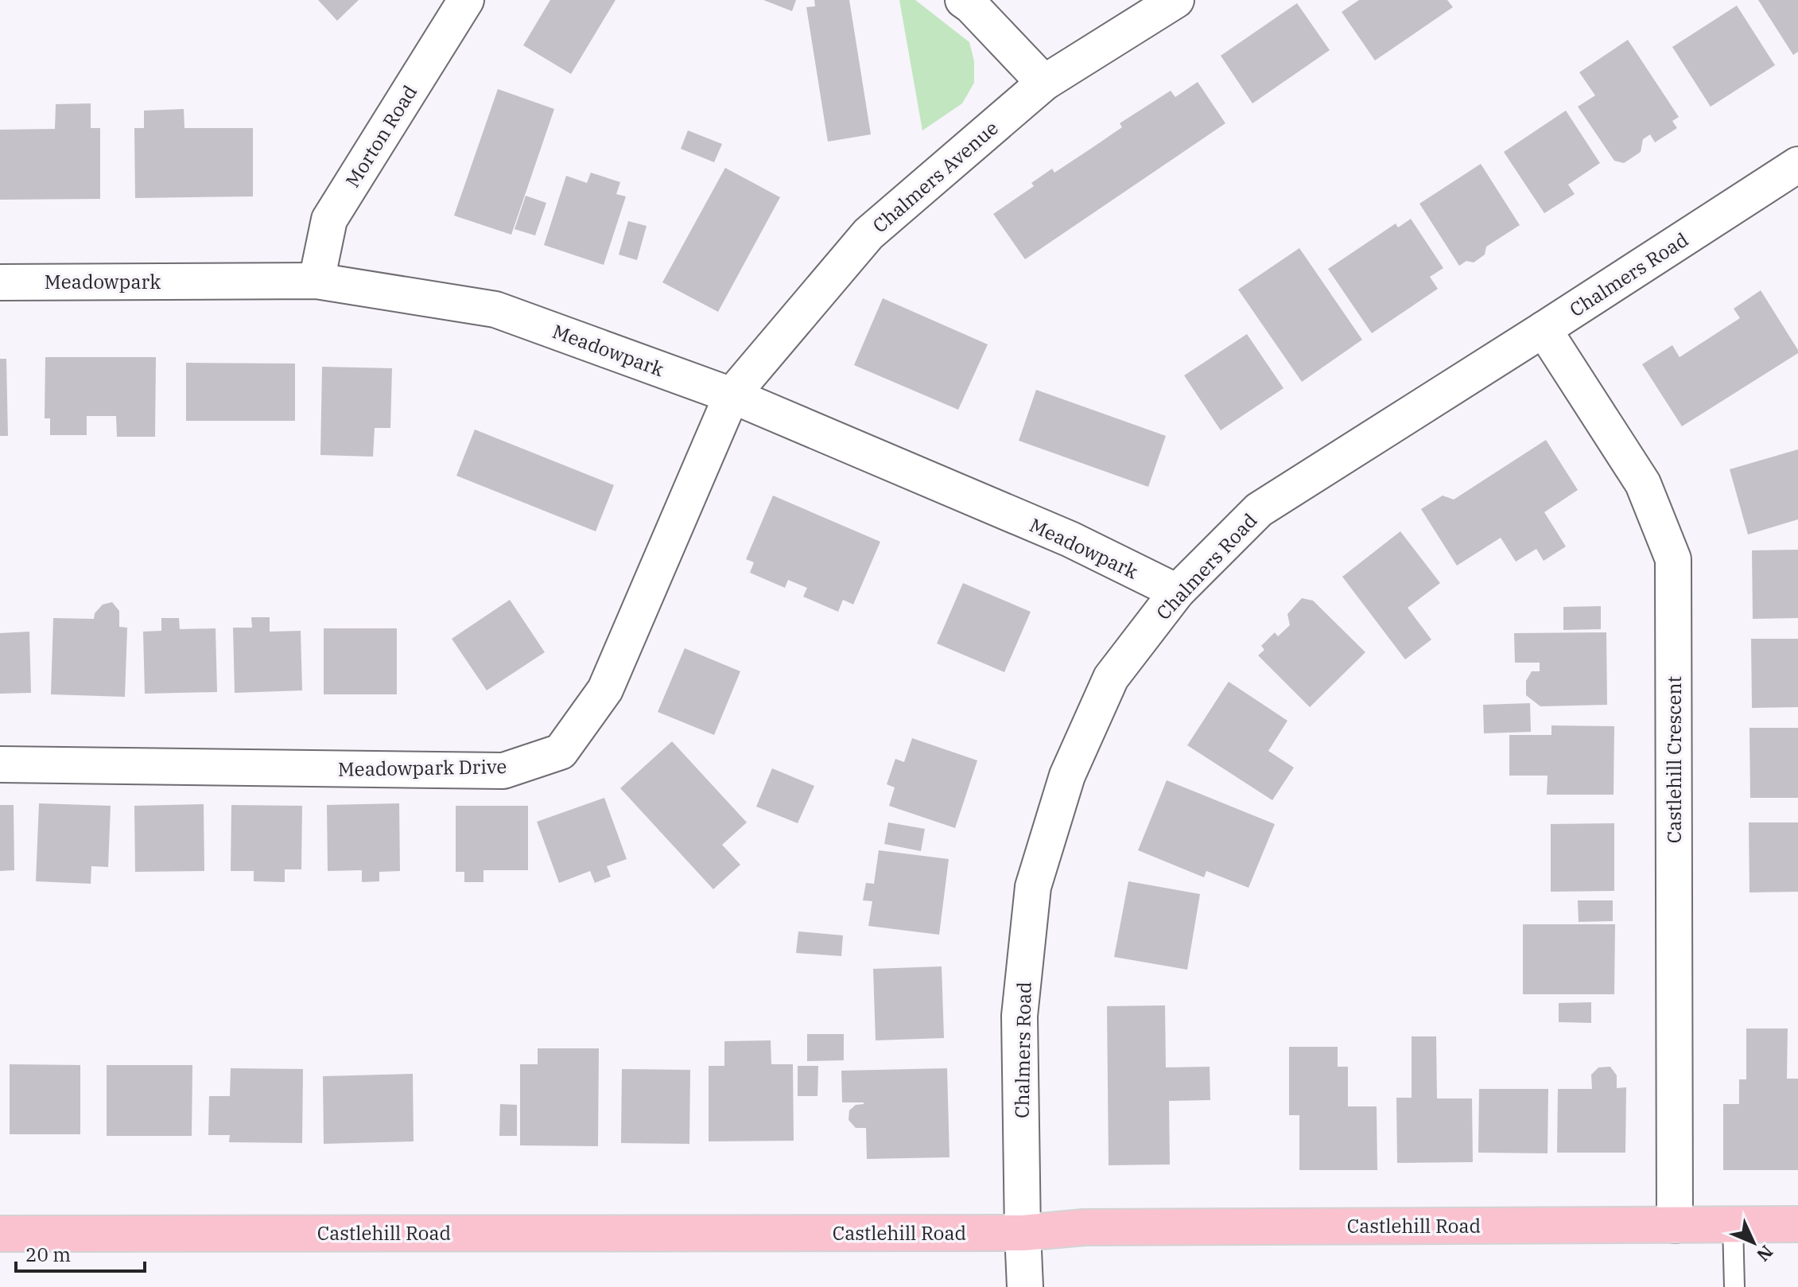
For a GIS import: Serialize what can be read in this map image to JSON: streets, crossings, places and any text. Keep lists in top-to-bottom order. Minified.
{"streets":{"main road":["Castlehill Road"],"street":["Morton Road","Chalmers Avenue","Chalmers Road","Meadowpark","Castlehill Crescent","Meadowpark Drive"]},"crossings":[["Morton Road","Meadowpark"],["Chalmers Avenue","Meadowpark"],["Chalmers Avenue","Meadowpark Drive"],["Chalmers Road","Meadowpark"],["Chalmers Road","Castlehill Crescent"],["Chalmers Road","Castlehill Road"],["Meadowpark","Meadowpark Drive"],["Castlehill Crescent","Castlehill Road"]],"scale_bar":"20 m","north":"bottom right"}
